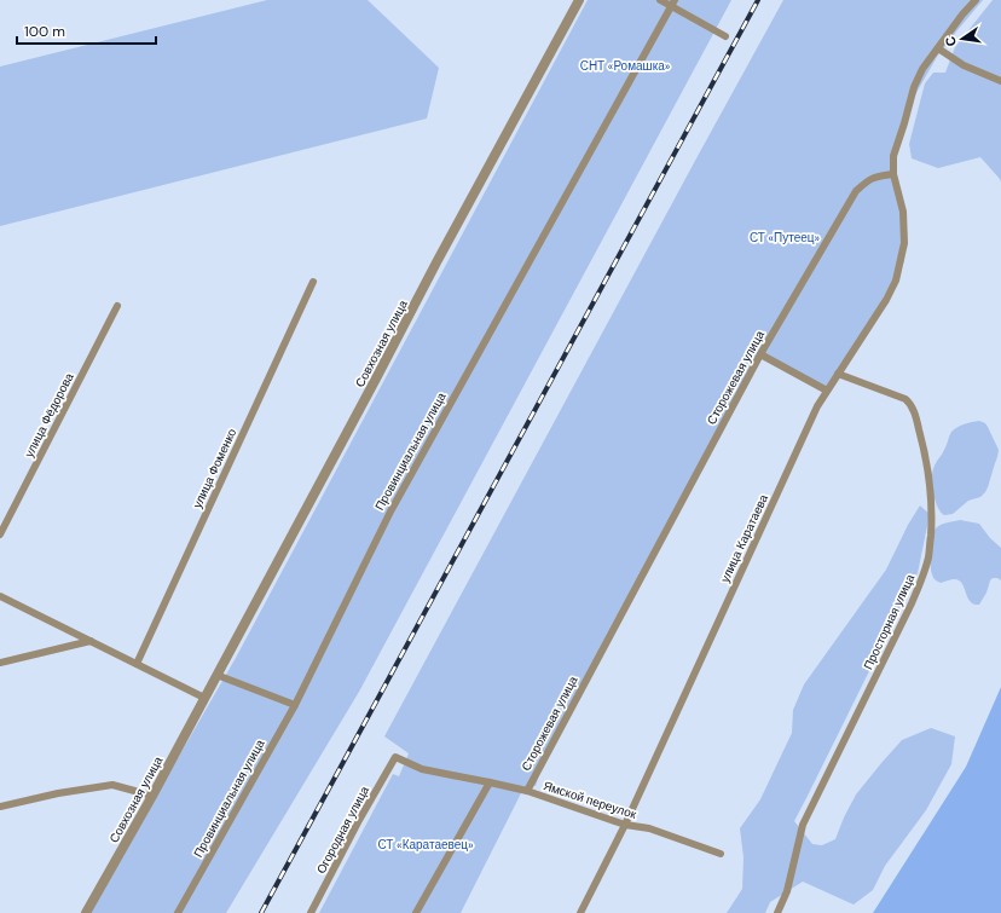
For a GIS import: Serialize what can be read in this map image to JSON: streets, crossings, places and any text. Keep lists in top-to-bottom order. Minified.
{"streets":{"street":["Совхозная улица","Сторожевая улица","улица Фёдорова","Провинциальная улица","улица Фоменко","улица Каратаева","Просторная улица","Ямской переулок","Огородная улица"]},"crossings":[["Сторожевая улица","улица Каратаева"],["Сторожевая улица","Ямской переулок"],["улица Каратаева","Просторная улица"],["улица Каратаева","Ямской переулок"],["Ямской переулок","Огородная улица"]],"parks":["СНТ «Ромашка»","СТ «Путеец»","СТ «Каратаевец»"],"scale_bar":"100 m","north":"left"}
